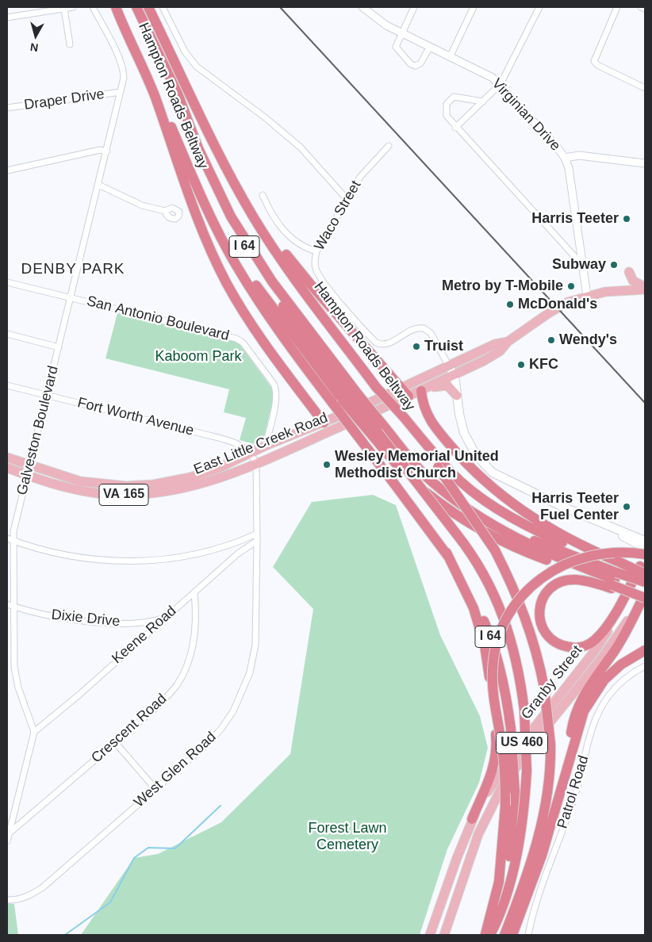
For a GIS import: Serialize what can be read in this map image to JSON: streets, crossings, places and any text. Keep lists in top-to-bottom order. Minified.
{"streets":{"highway":["Hampton Roads Beltway","I 64"],"main road":["East Little Creek Road","VA 165","Granby Street","US 460"],"street":["Draper Drive","Virginian Drive","Waco Street","San Antonio Boulevard","Fort Worth Avenue","Galveston Boulevard","Dixie Drive","Keene Road","Crescent Road","West Glen Road","Patrol Road"]},"crossings":[["Hampton Roads Beltway","I 64"],["Draper Drive","Galveston Boulevard"],["Virginian Drive","East Little Creek Road"],["Waco Street","East Little Creek Road"],["San Antonio Boulevard","Galveston Boulevard"],["San Antonio Boulevard","East Little Creek Road"],["Fort Worth Avenue","Galveston Boulevard"],["Fort Worth Avenue","East Little Creek Road"],["Galveston Boulevard","East Little Creek Road"],["Galveston Boulevard","Dixie Drive"],["Galveston Boulevard","Keene Road"],["East Little Creek Road","West Glen Road"],["Dixie Drive","Keene Road"],["Keene Road","Crescent Road"],["Keene Road","West Glen Road"]],"districts":["DENBY PARK"],"parks":["Kaboom Park","Forest Lawn Cemetery"],"places":["Harris Teeter","Subway","Metro by T-Mobile","McDonald's","Wendy's","Truist","KFC","Wesley Memorial United Methodist Church","Harris Teeter Fuel Center"],"north":"bottom"}
